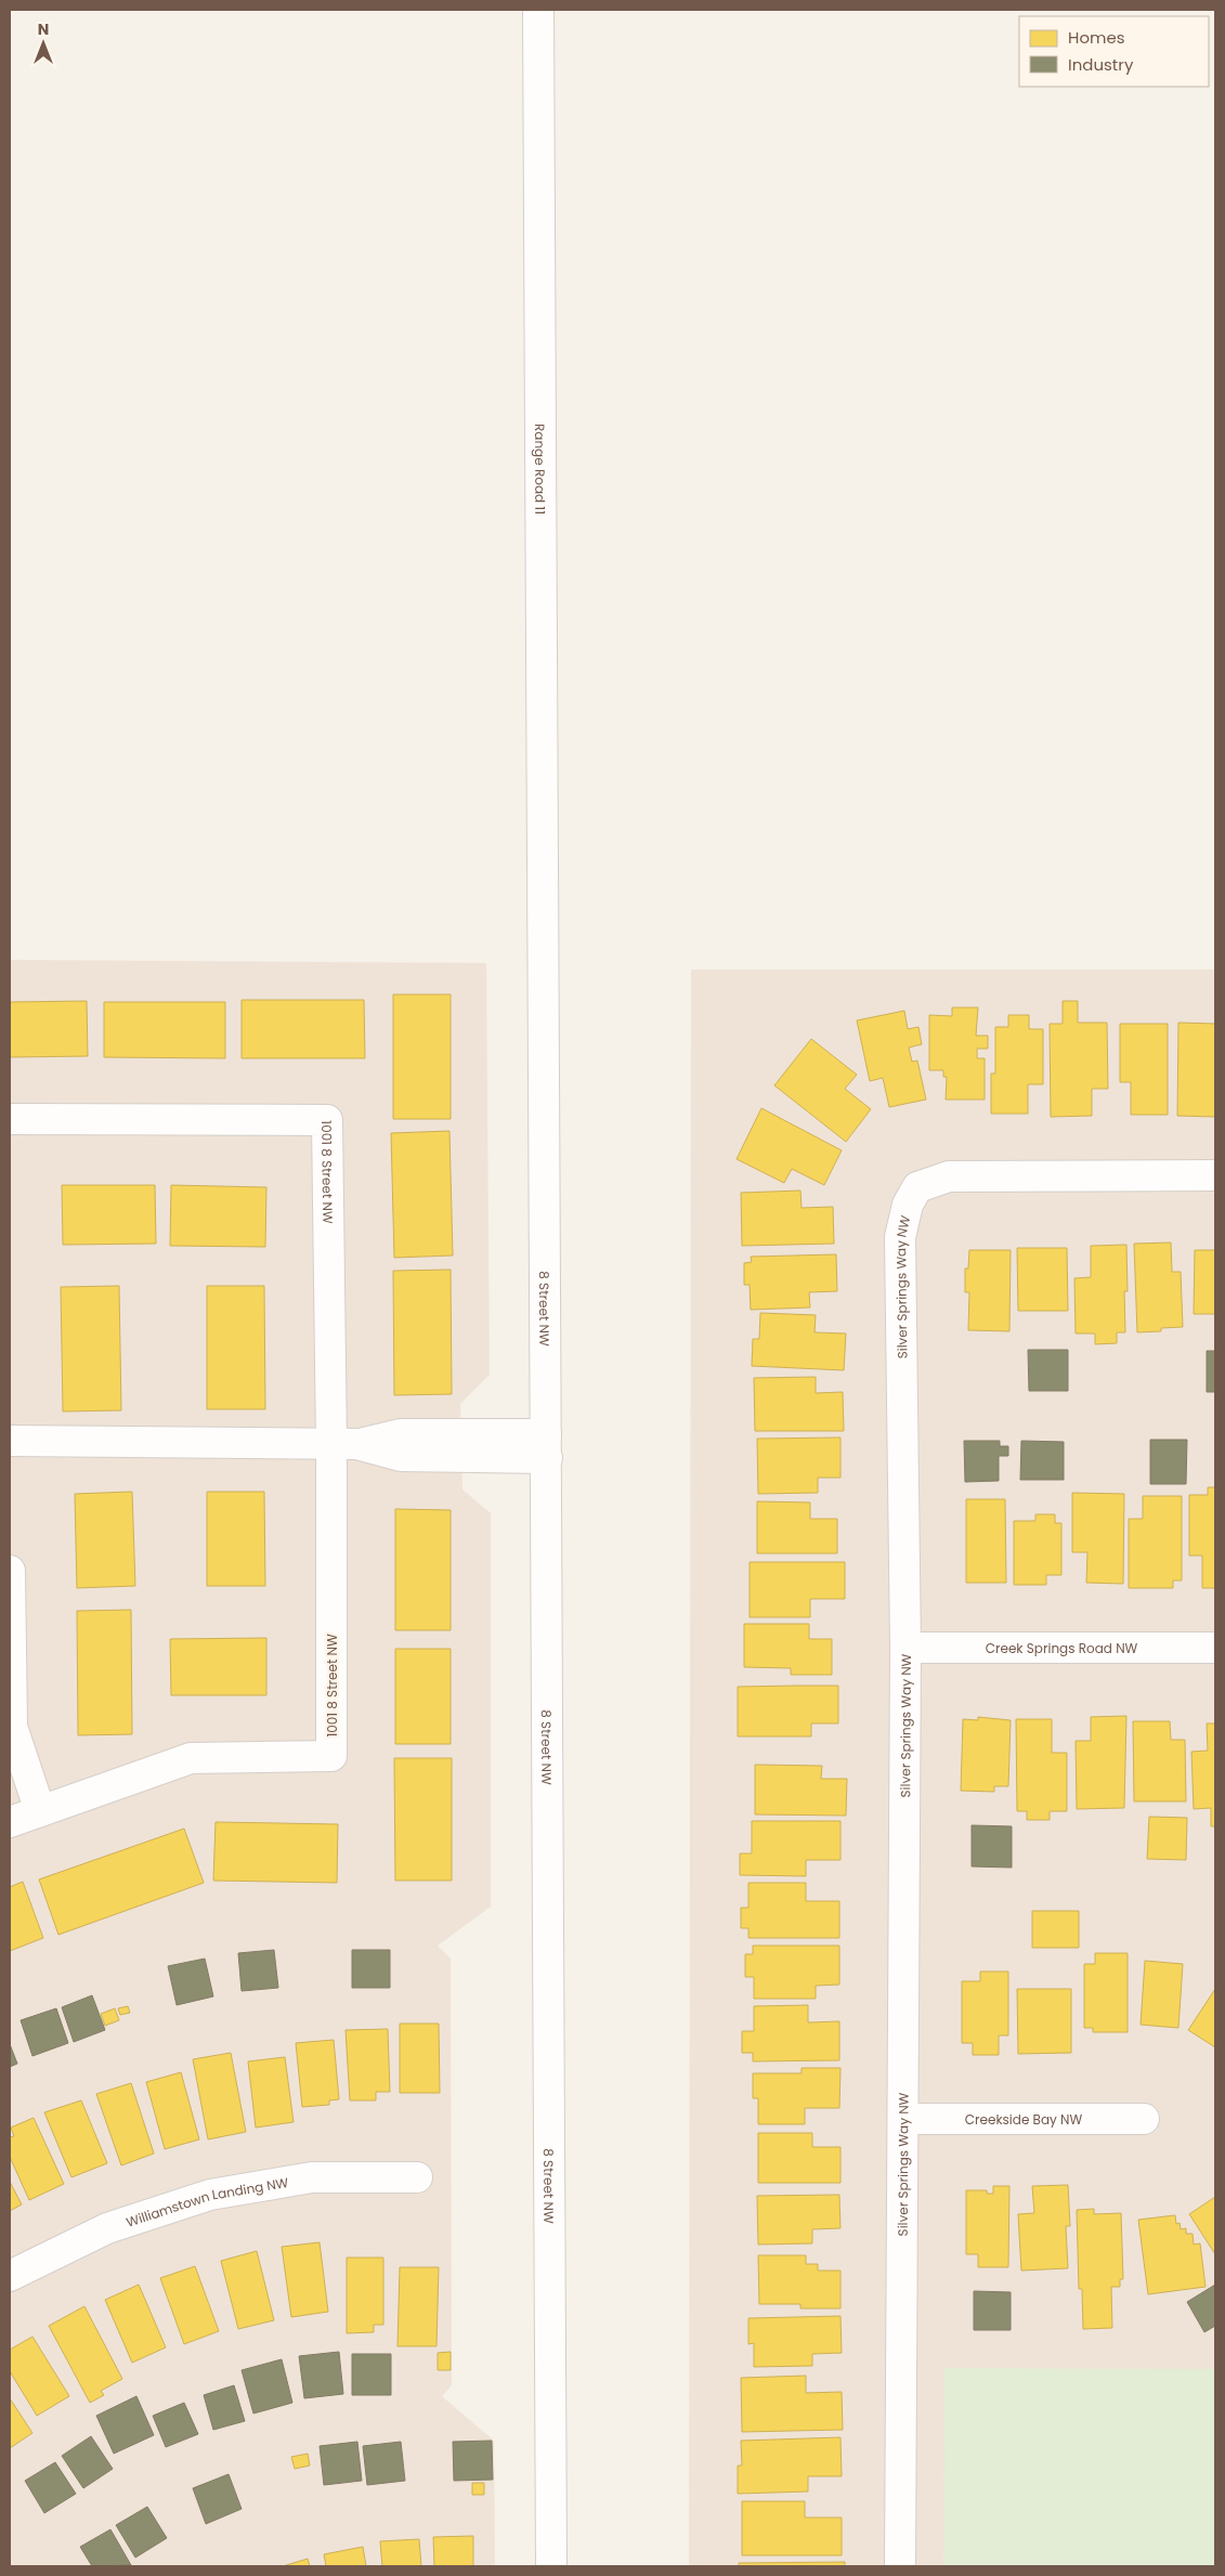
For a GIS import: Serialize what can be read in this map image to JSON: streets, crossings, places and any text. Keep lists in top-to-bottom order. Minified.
{"streets":{"street":["Range Road 11","1001 8 Street NW","Silver Springs Way NW","8 Street NW","Creek Springs Road NW","Creekside Bay NW","Williamstown Landing NW"]},"crossings":[["Range Road 11","8 Street NW"],["Silver Springs Way NW","Creek Springs Road NW"],["Silver Springs Way NW","Creekside Bay NW"]],"legend":["Homes","Industry"],"north":"top"}
